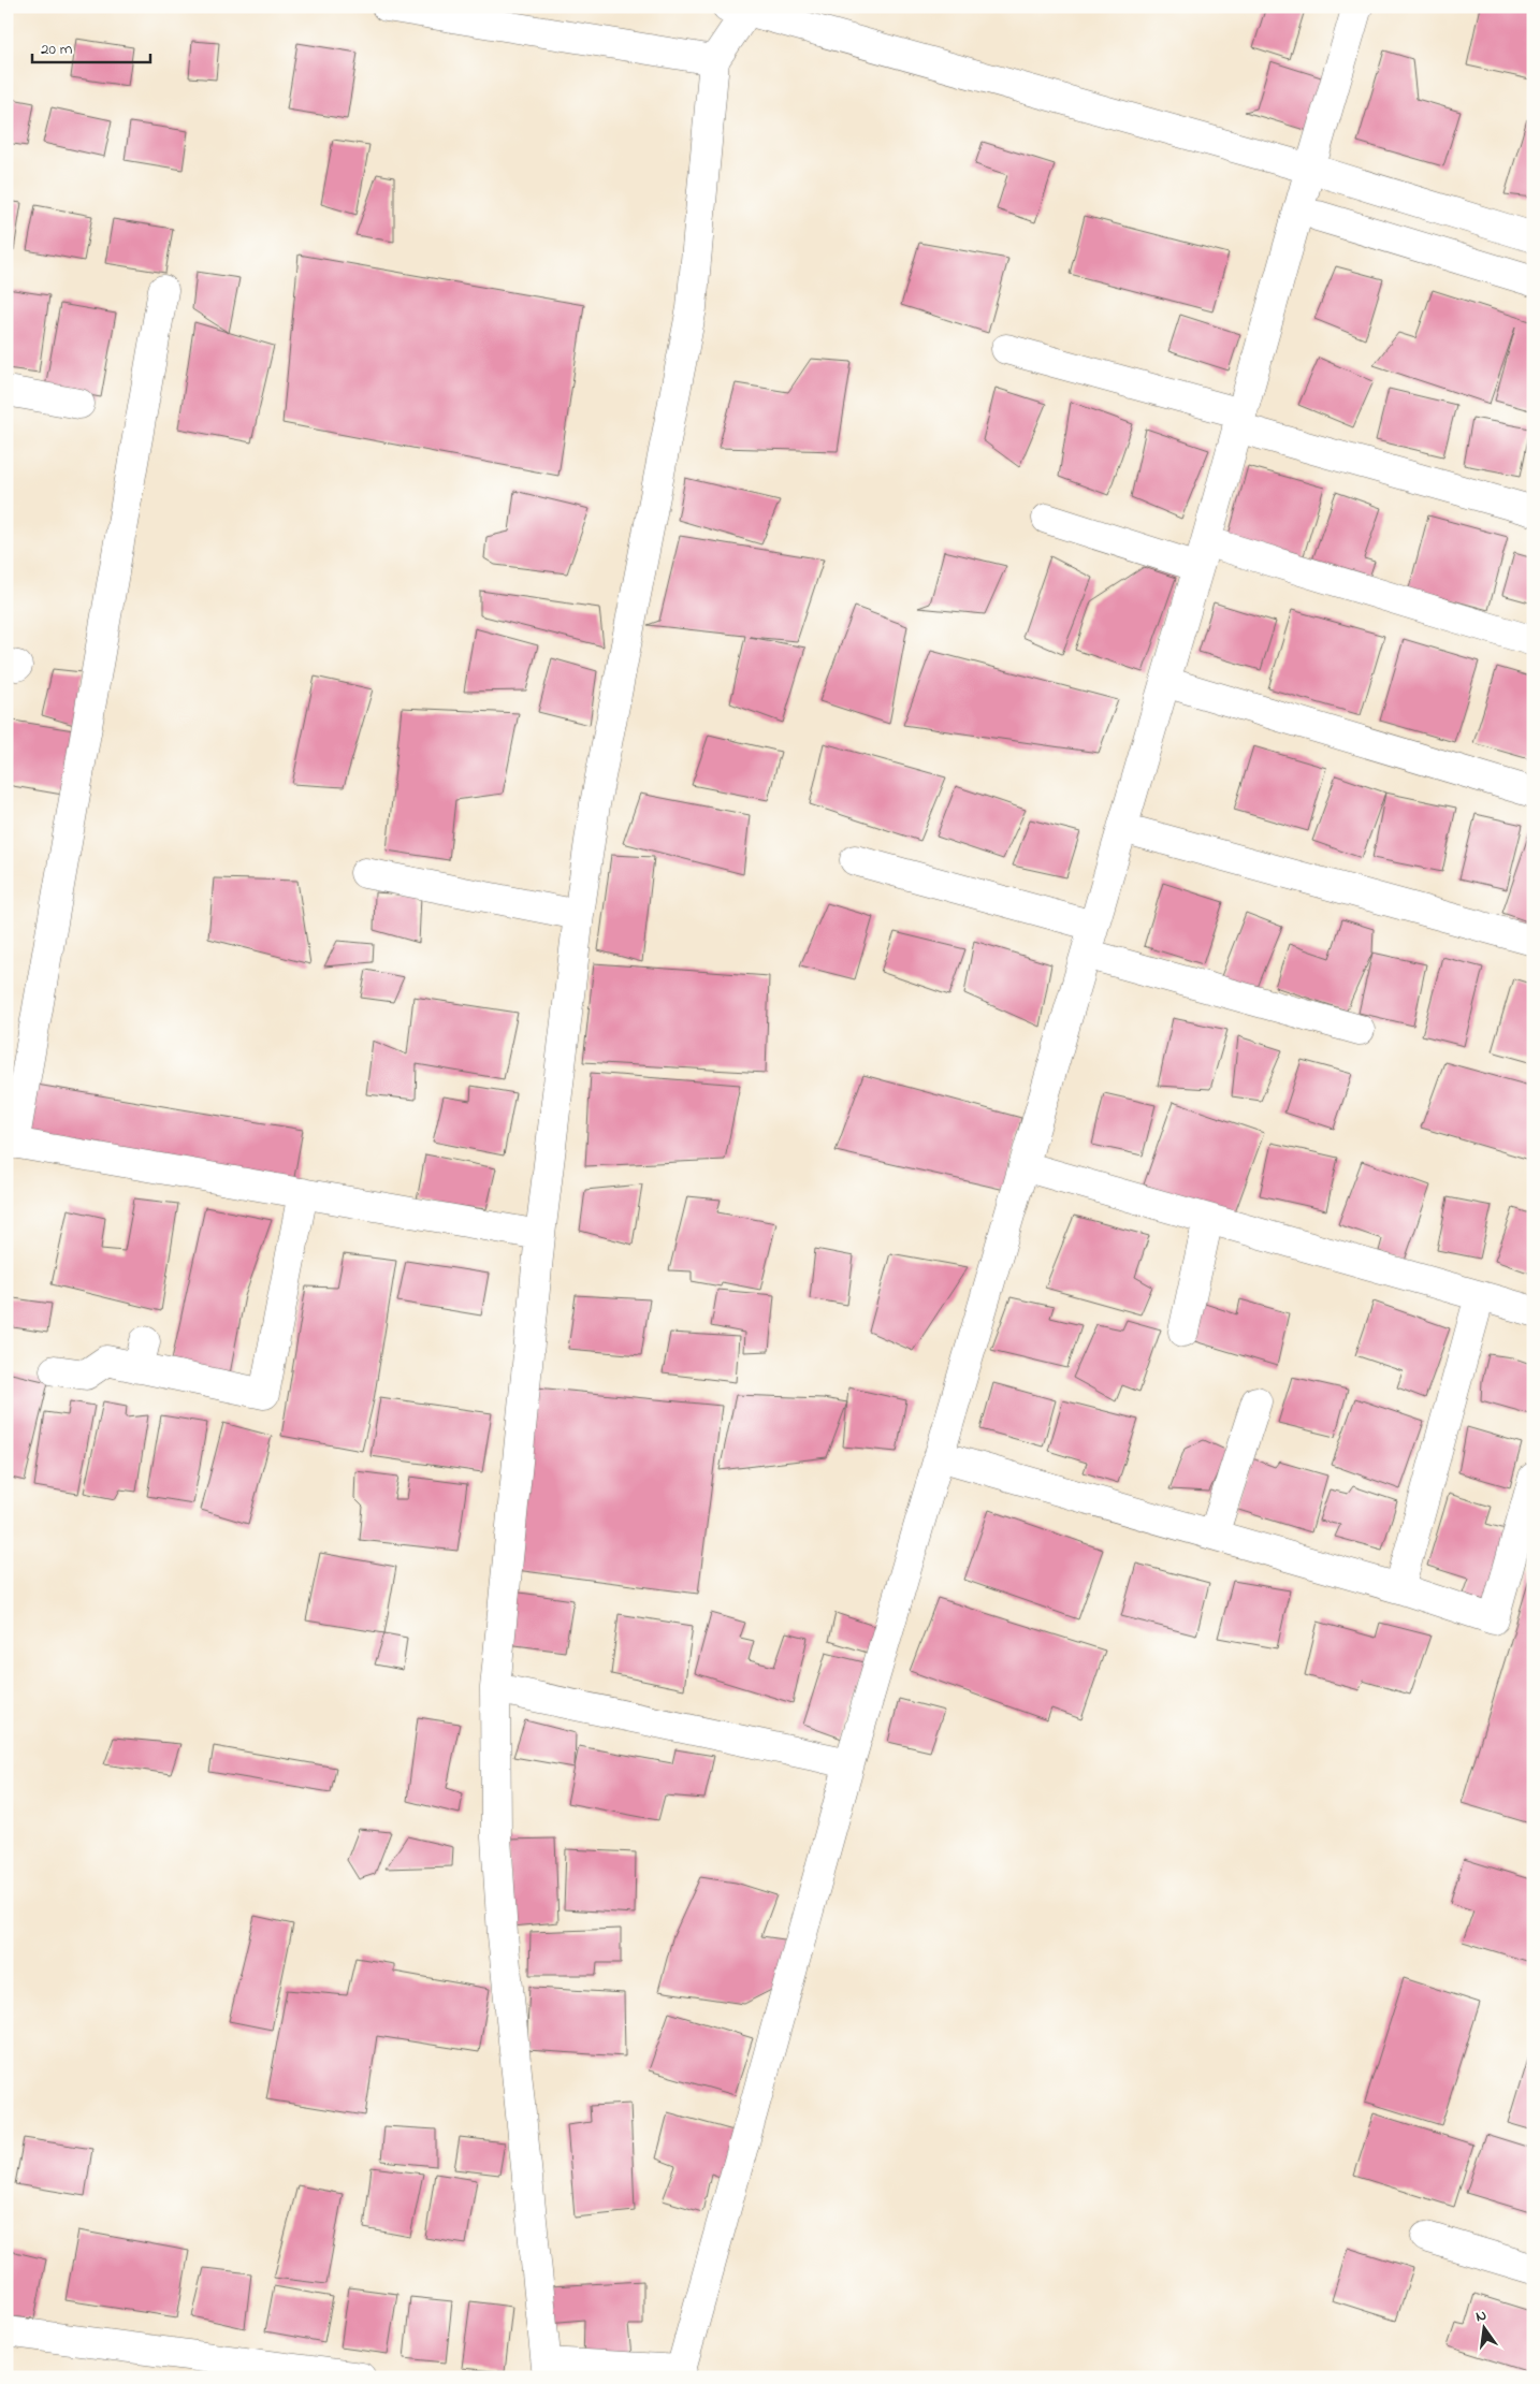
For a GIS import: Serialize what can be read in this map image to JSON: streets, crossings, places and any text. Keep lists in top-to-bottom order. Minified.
{"scale_bar":"20 m","north":"top"}
